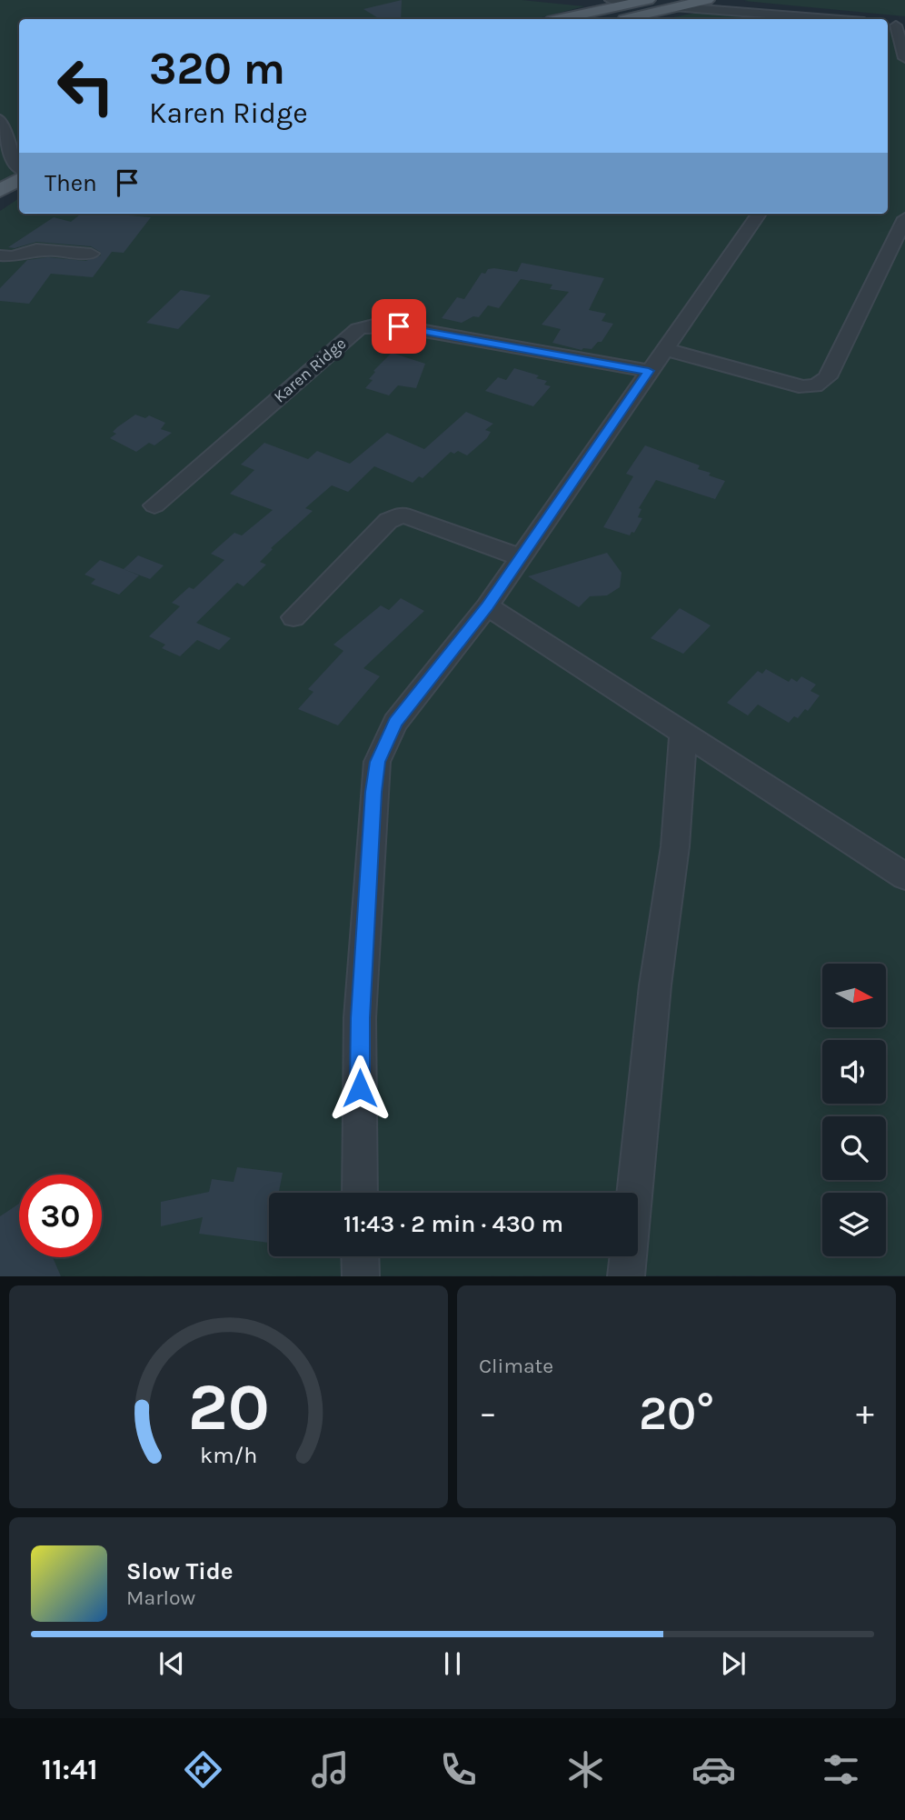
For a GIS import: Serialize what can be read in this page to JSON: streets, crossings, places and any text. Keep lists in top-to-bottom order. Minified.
{"streets":{"street":["Karen Ridge"]},"north":"right","page":{"turn":["320 m","Karen Ridge"],"then":"Then","limit":"30","trip":"11:43 · 2 min · 430 m","tile":"Climate","heat":["−","20°","+"],"song":["Slow Tide","Marlow"],"tabs":"11:41","gauge":["20","km/h"]}}
